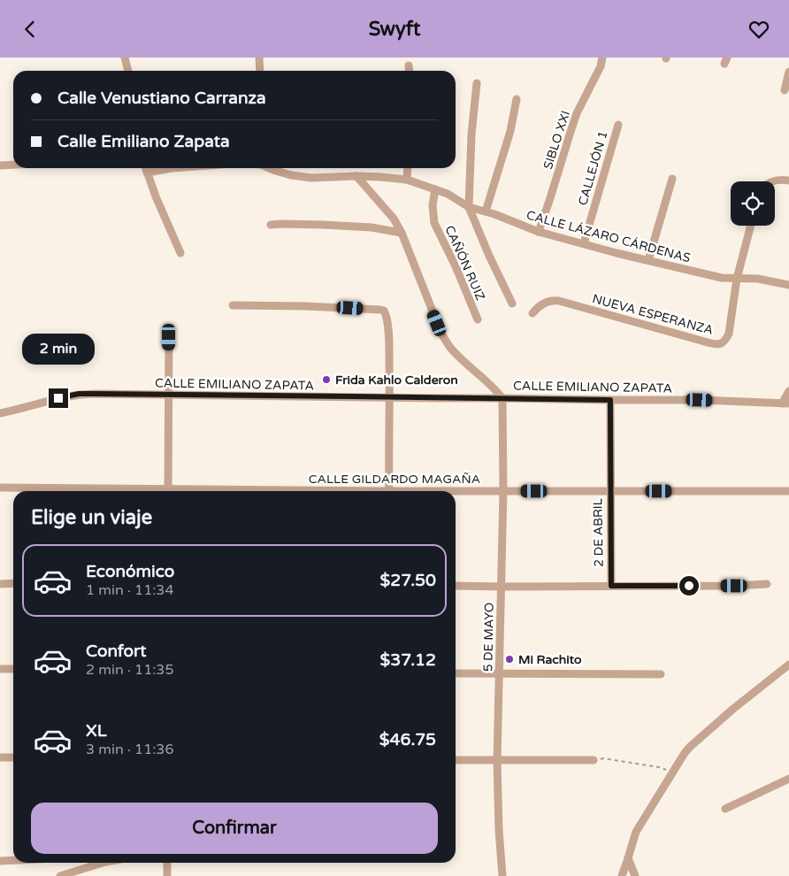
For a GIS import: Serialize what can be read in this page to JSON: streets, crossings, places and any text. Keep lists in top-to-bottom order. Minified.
{"streets":{"street":["SIBLO XXI","CALLEJÓN 1","CALLE LÁZARO CÁRDENAS","CAÑÓN RUIZ","NUEVA ESPERANZA","CALLE EMILIANO ZAPATA","CALLE GILDARDO MAGAÑA","2 DE ABRIL","5 DE MAYO"]},"crossings":[["SIBLO XXI","CALLE LÁZARO CÁRDENAS"],["CALLEJÓN 1","CALLE LÁZARO CÁRDENAS"],["CALLE LÁZARO CÁRDENAS","CAÑÓN RUIZ"],["CALLE LÁZARO CÁRDENAS","NUEVA ESPERANZA"],["CALLE EMILIANO ZAPATA","2 DE ABRIL"],["CALLE EMILIANO ZAPATA","5 DE MAYO"],["CALLE GILDARDO MAGAÑA","2 DE ABRIL"],["CALLE GILDARDO MAGAÑA","5 DE MAYO"]],"places":["Frida Kahlo Calderon","Mi Rachito"],"page":{"header":"Swyft","banner":["Calle Venustiano Carranza","Calle Emiliano Zapata"],"bubble":"2 min","heading":"Elige un viaje","list":[{"name":"Económico","note":"1 min · 11:34","value":"$27.50"},{"name":"Confort","note":"2 min · 11:35","value":"$37.12"},{"name":"XL","note":"3 min · 11:36","value":"$46.75"}],"buttons":"Confirmar"}}
